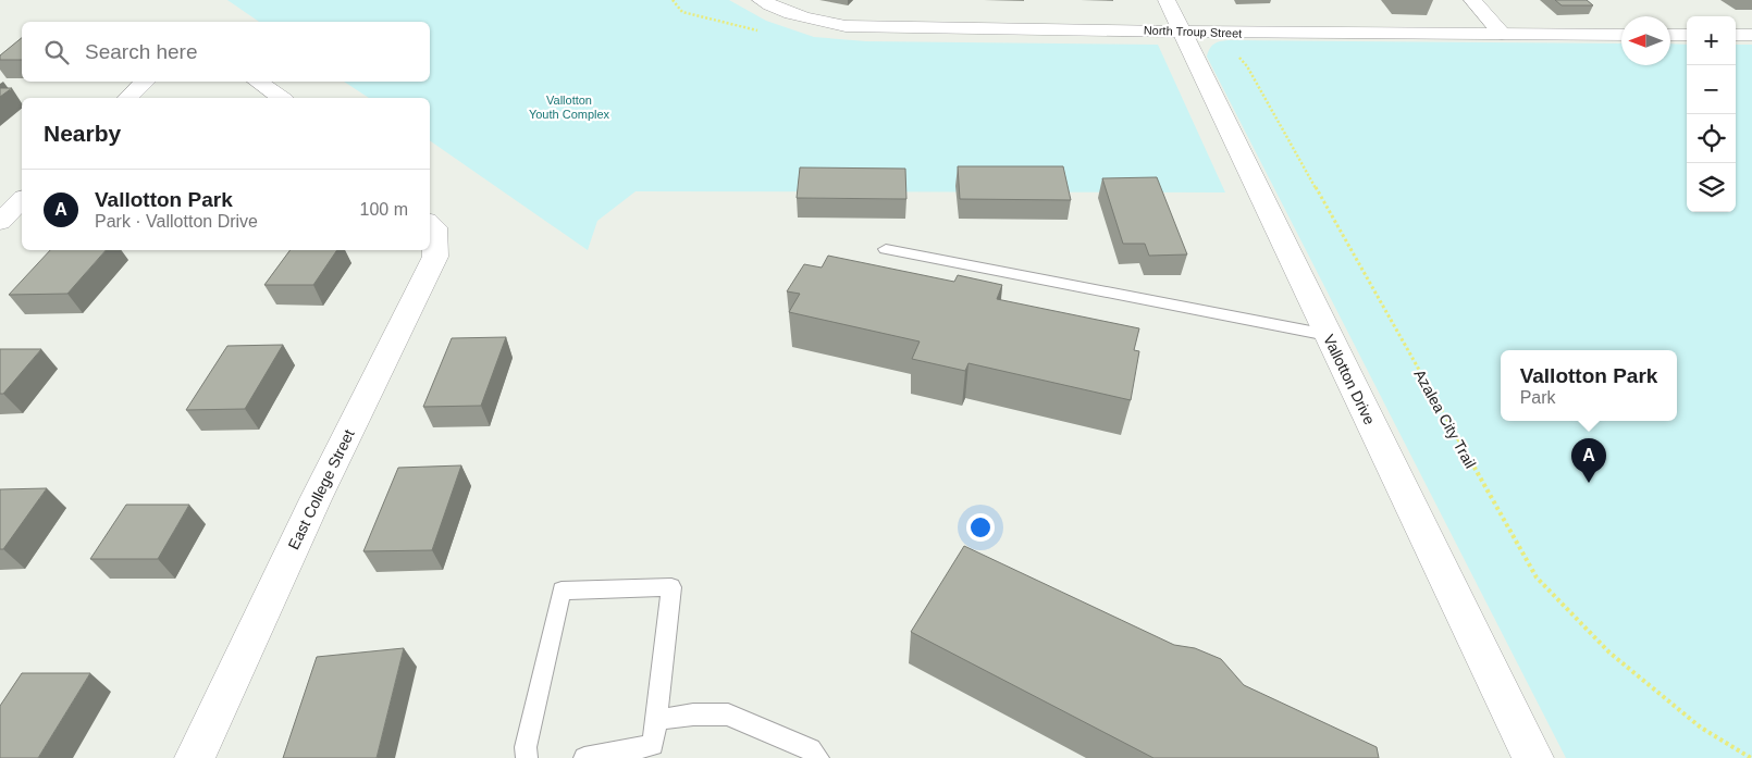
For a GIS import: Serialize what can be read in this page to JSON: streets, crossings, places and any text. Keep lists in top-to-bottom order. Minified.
{"streets":{"street":["North Troup Street","Vallotton Drive","East College Street"],"path":["Azalea City Trail"]},"crossings":[["North Troup Street","Vallotton Drive"],["North Troup Street","Azalea City Trail"],["Vallotton Drive","Azalea City Trail"]],"parks":["Vallotton Youth Complex"],"north":"left","page":{"map_buttons":["+","−"],"search":"Search here","heading":"Nearby","list":[{"mark":"A","name":"Vallotton Park","note":"Park · Vallotton Drive","value":"100 m"}],"popup":["Vallotton Park","Park"],"pins":"A"}}
